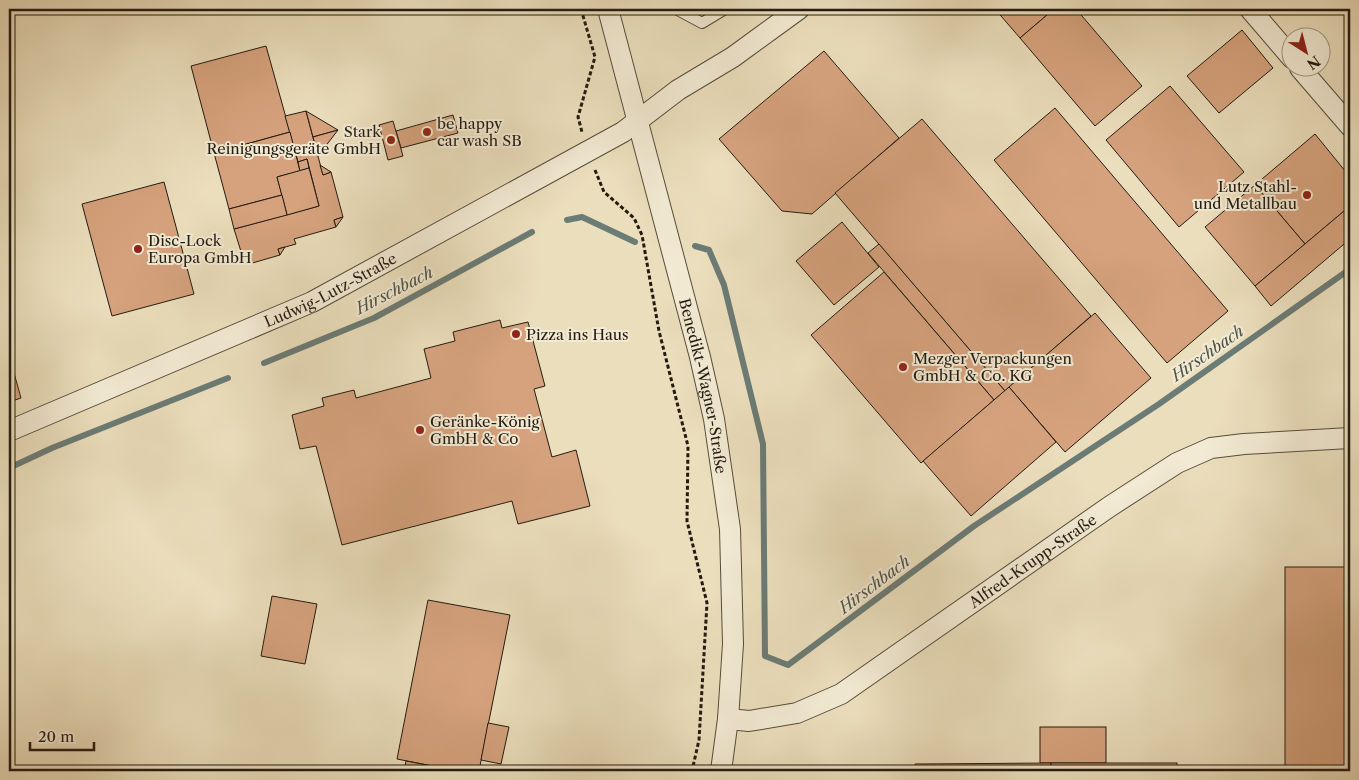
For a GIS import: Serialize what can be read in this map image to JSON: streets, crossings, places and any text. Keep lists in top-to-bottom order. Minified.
{"streets":{"street":["Ludwig-Lutz-Straße","Benedikt-Wagner-Straße","Alfred-Krupp-Straße"]},"crossings":[["Ludwig-Lutz-Straße","Benedikt-Wagner-Straße"],["Benedikt-Wagner-Straße","Alfred-Krupp-Straße"]],"water":["Hirschbach"],"places":["be happy car wash SB","Stark Reinigungsgeräte GmbH","Lutz Stahl- und Metallbau","Disc-Lock Europa GmbH","Pizza ins Haus","Mezger Verpackungen GmbH & Co. KG","Geränke-König GmbH & Co"],"scale_bar":"20 m","north":"bottom right"}
